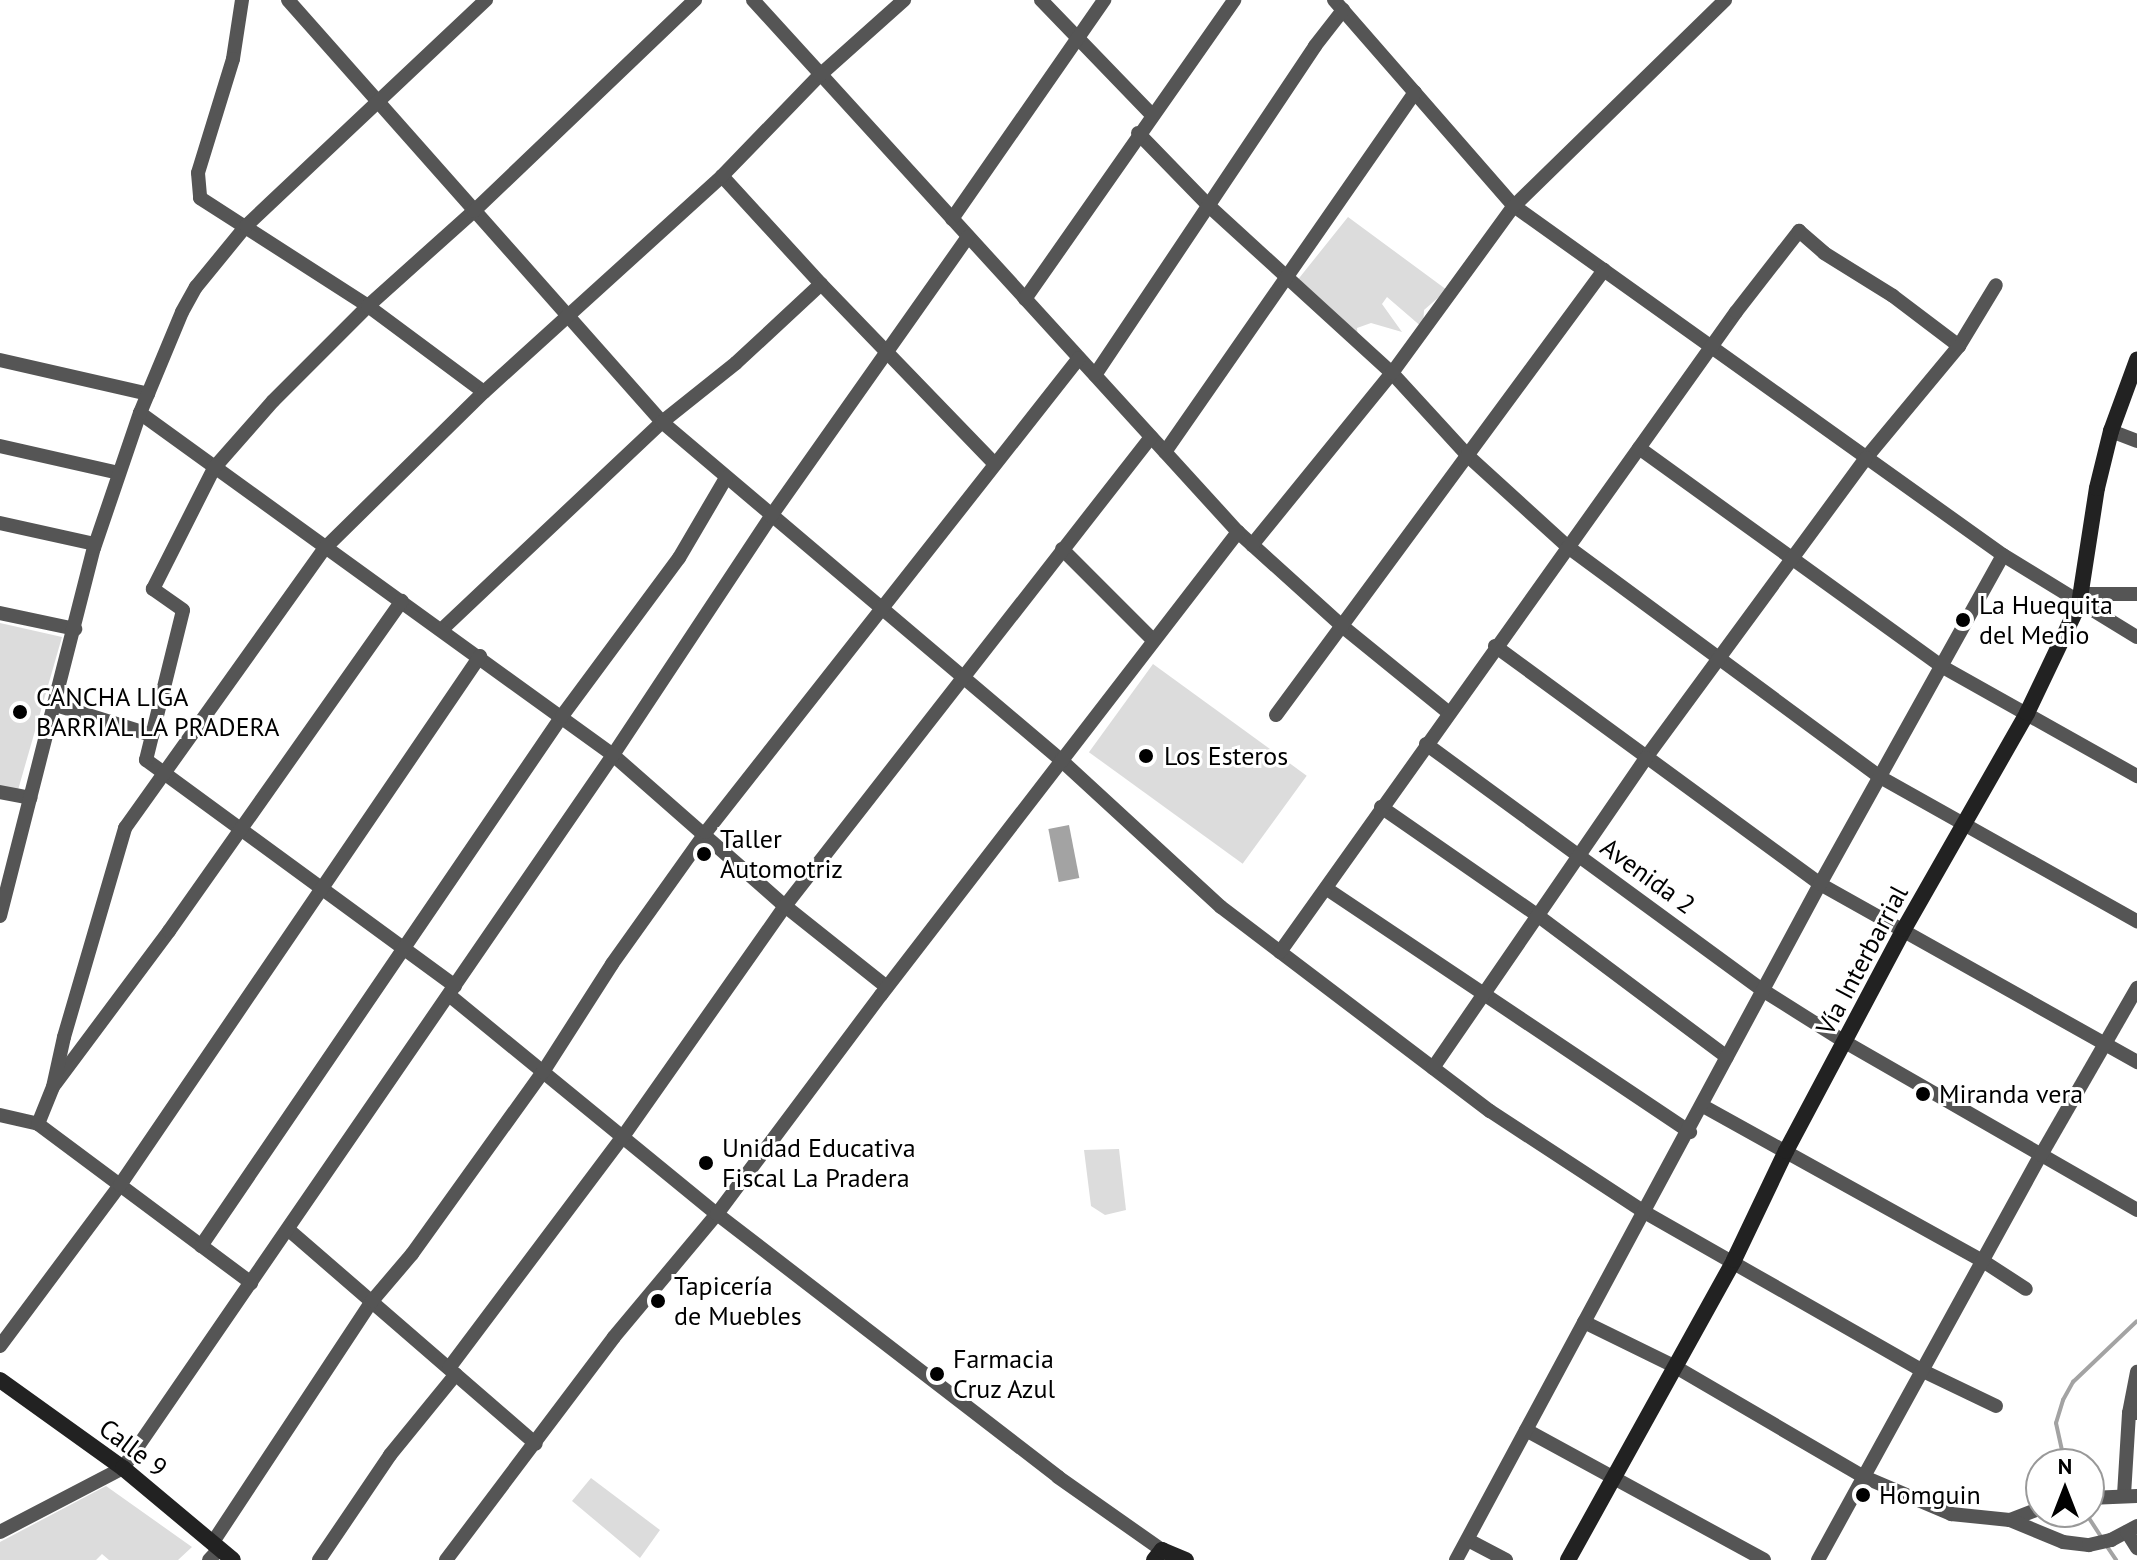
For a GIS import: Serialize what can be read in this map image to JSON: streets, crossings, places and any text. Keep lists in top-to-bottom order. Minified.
{"streets":{"main road":["Vía Interbarrial","Calle 9"],"street":["Avenida 2"]},"crossings":[["Avenida 2","Vía Interbarrial"]],"places":["La Huequita del Medio","CANCHA LIGA BARRIAL LA PRADERA","Los Esteros","Taller Automotriz","Miranda vera","Unidad Educativa Fiscal La Pradera","Tapicería de Muebles","Farmacia Cruz Azul","Homguin"],"north":"top"}
